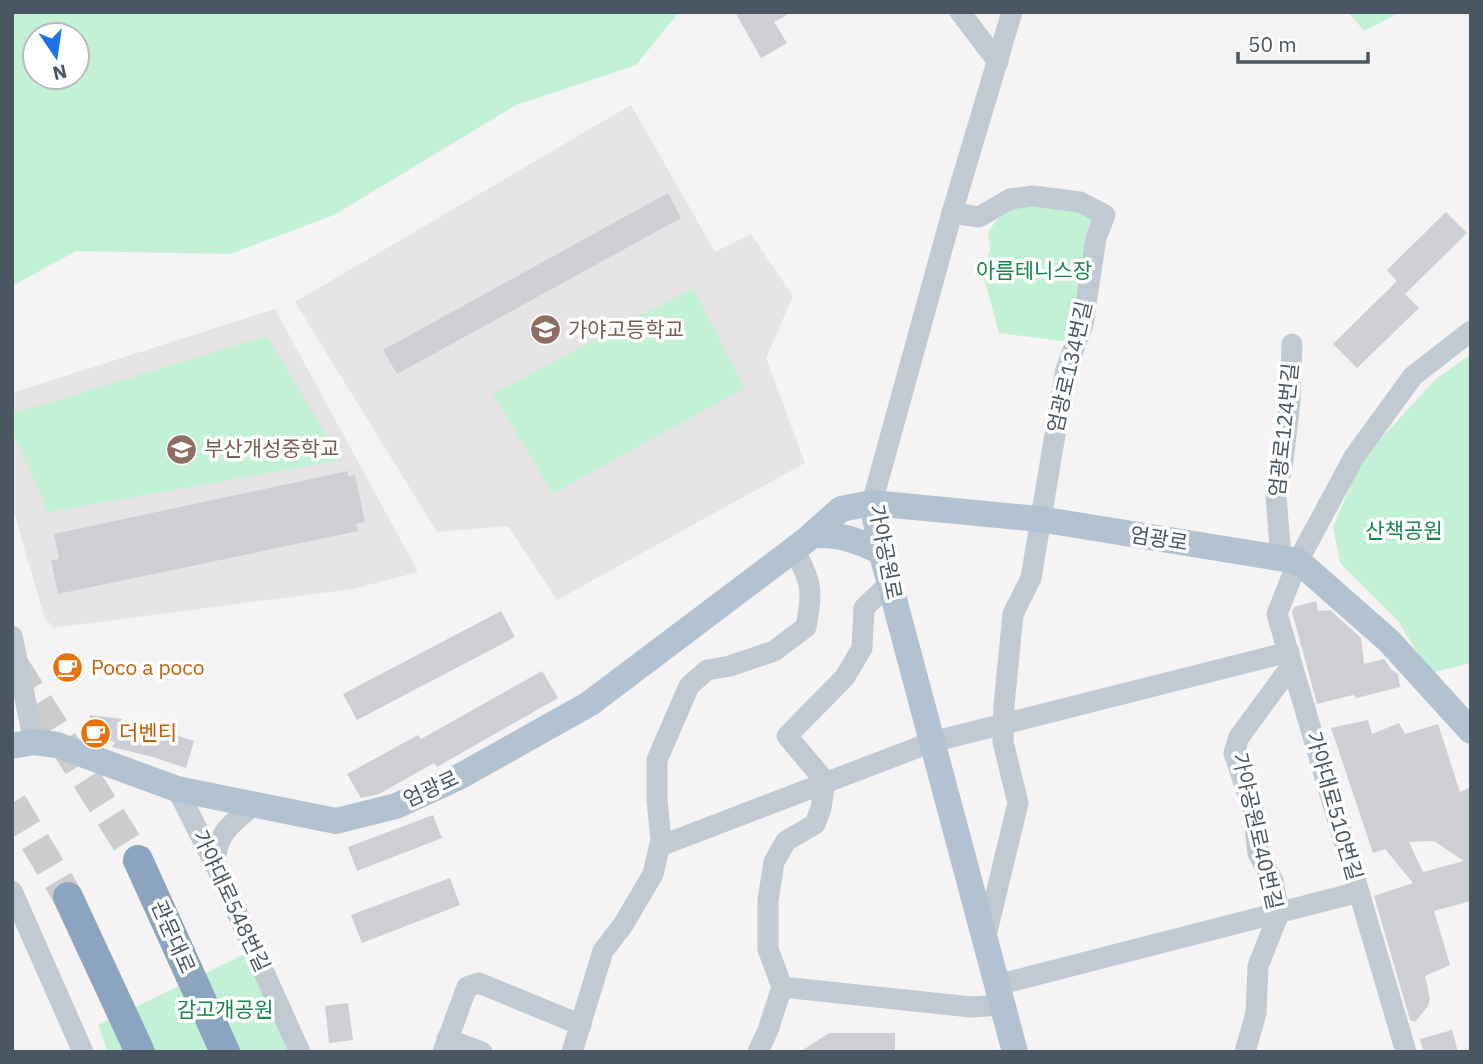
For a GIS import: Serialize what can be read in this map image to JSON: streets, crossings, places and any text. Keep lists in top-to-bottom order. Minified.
{"streets":{"highway":["관문대로"],"main road":["엄광로","가야공원로"],"street":["엄광로134번길","엄광로124번길","가야대로510번길","가야공원로40번길","가야대로548번길"]},"crossings":[["엄광로134번길","엄광로"],["엄광로134번길","가야공원로"],["엄광로124번길","엄광로"],["엄광로124번길","가야대로510번길"],["엄광로","가야공원로"],["엄광로","가야대로510번길"],["엄광로","가야대로548번길"],["가야대로510번길","가야공원로40번길"]],"parks":["아름테니스장","산책공원","감고개공원"],"places":{"school or university":["가야고등학교","부산개성중학교"],"cafe":["Poco a poco","더벤티"]},"scale_bar":"50 m","north":"bottom"}
